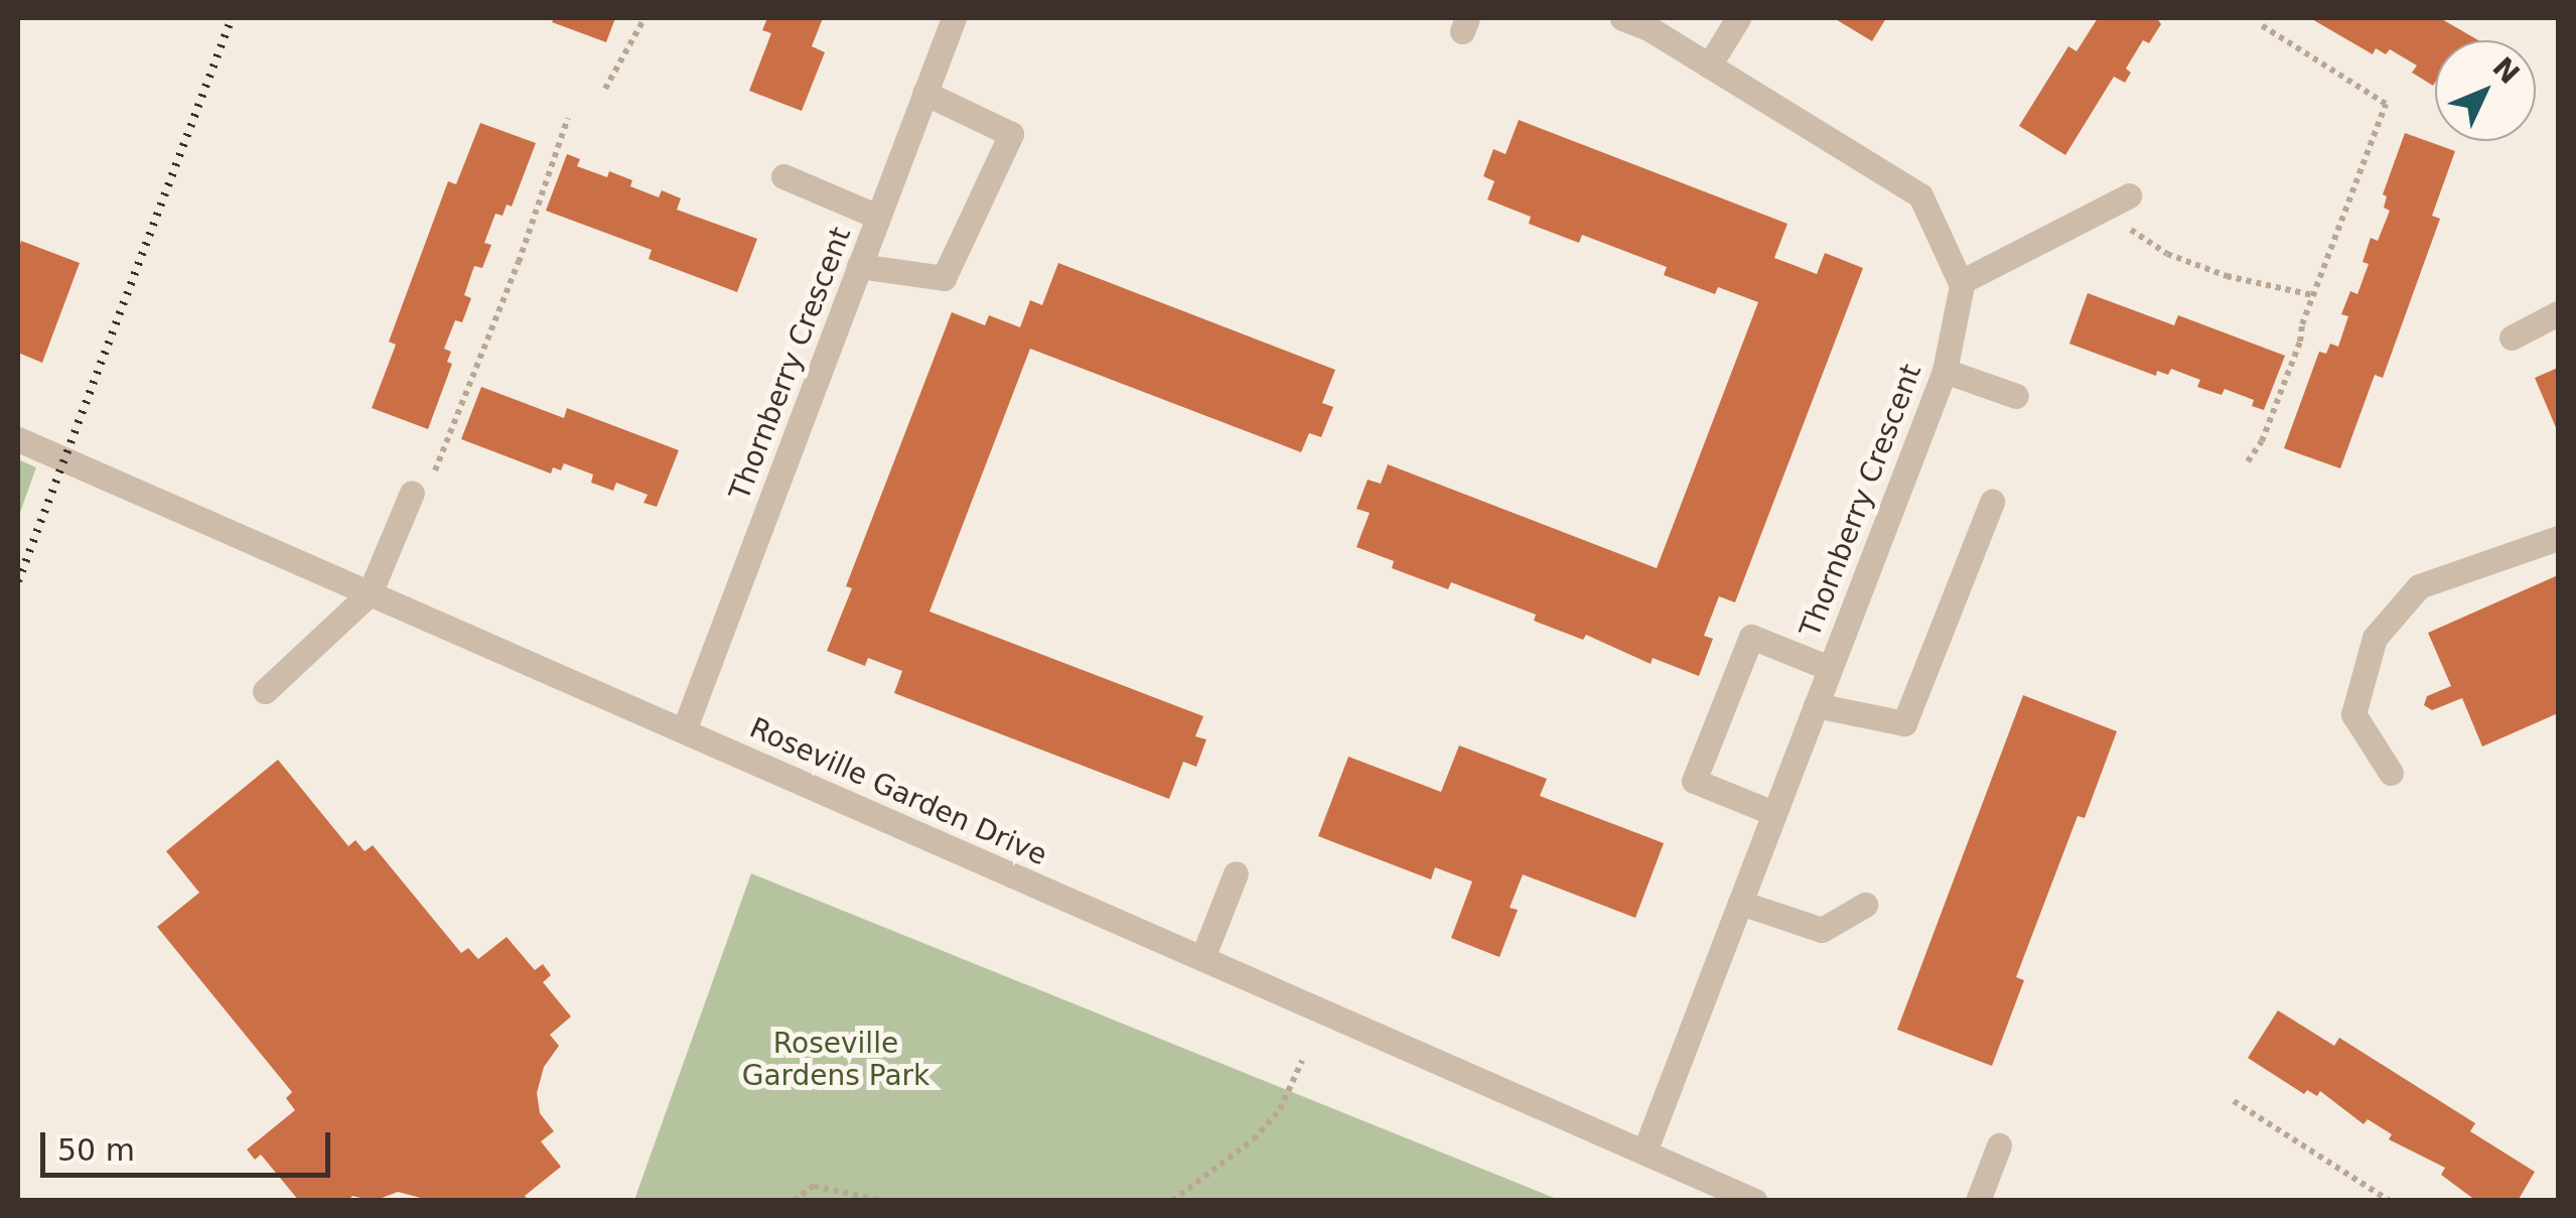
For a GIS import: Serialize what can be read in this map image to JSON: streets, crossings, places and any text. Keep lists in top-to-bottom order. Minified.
{"streets":{"street":["Thornberry Crescent","Roseville Garden Drive"]},"crossings":[["Thornberry Crescent","Roseville Garden Drive"]],"parks":["Roseville Gardens Park"],"scale_bar":"50 m","north":"top right"}
